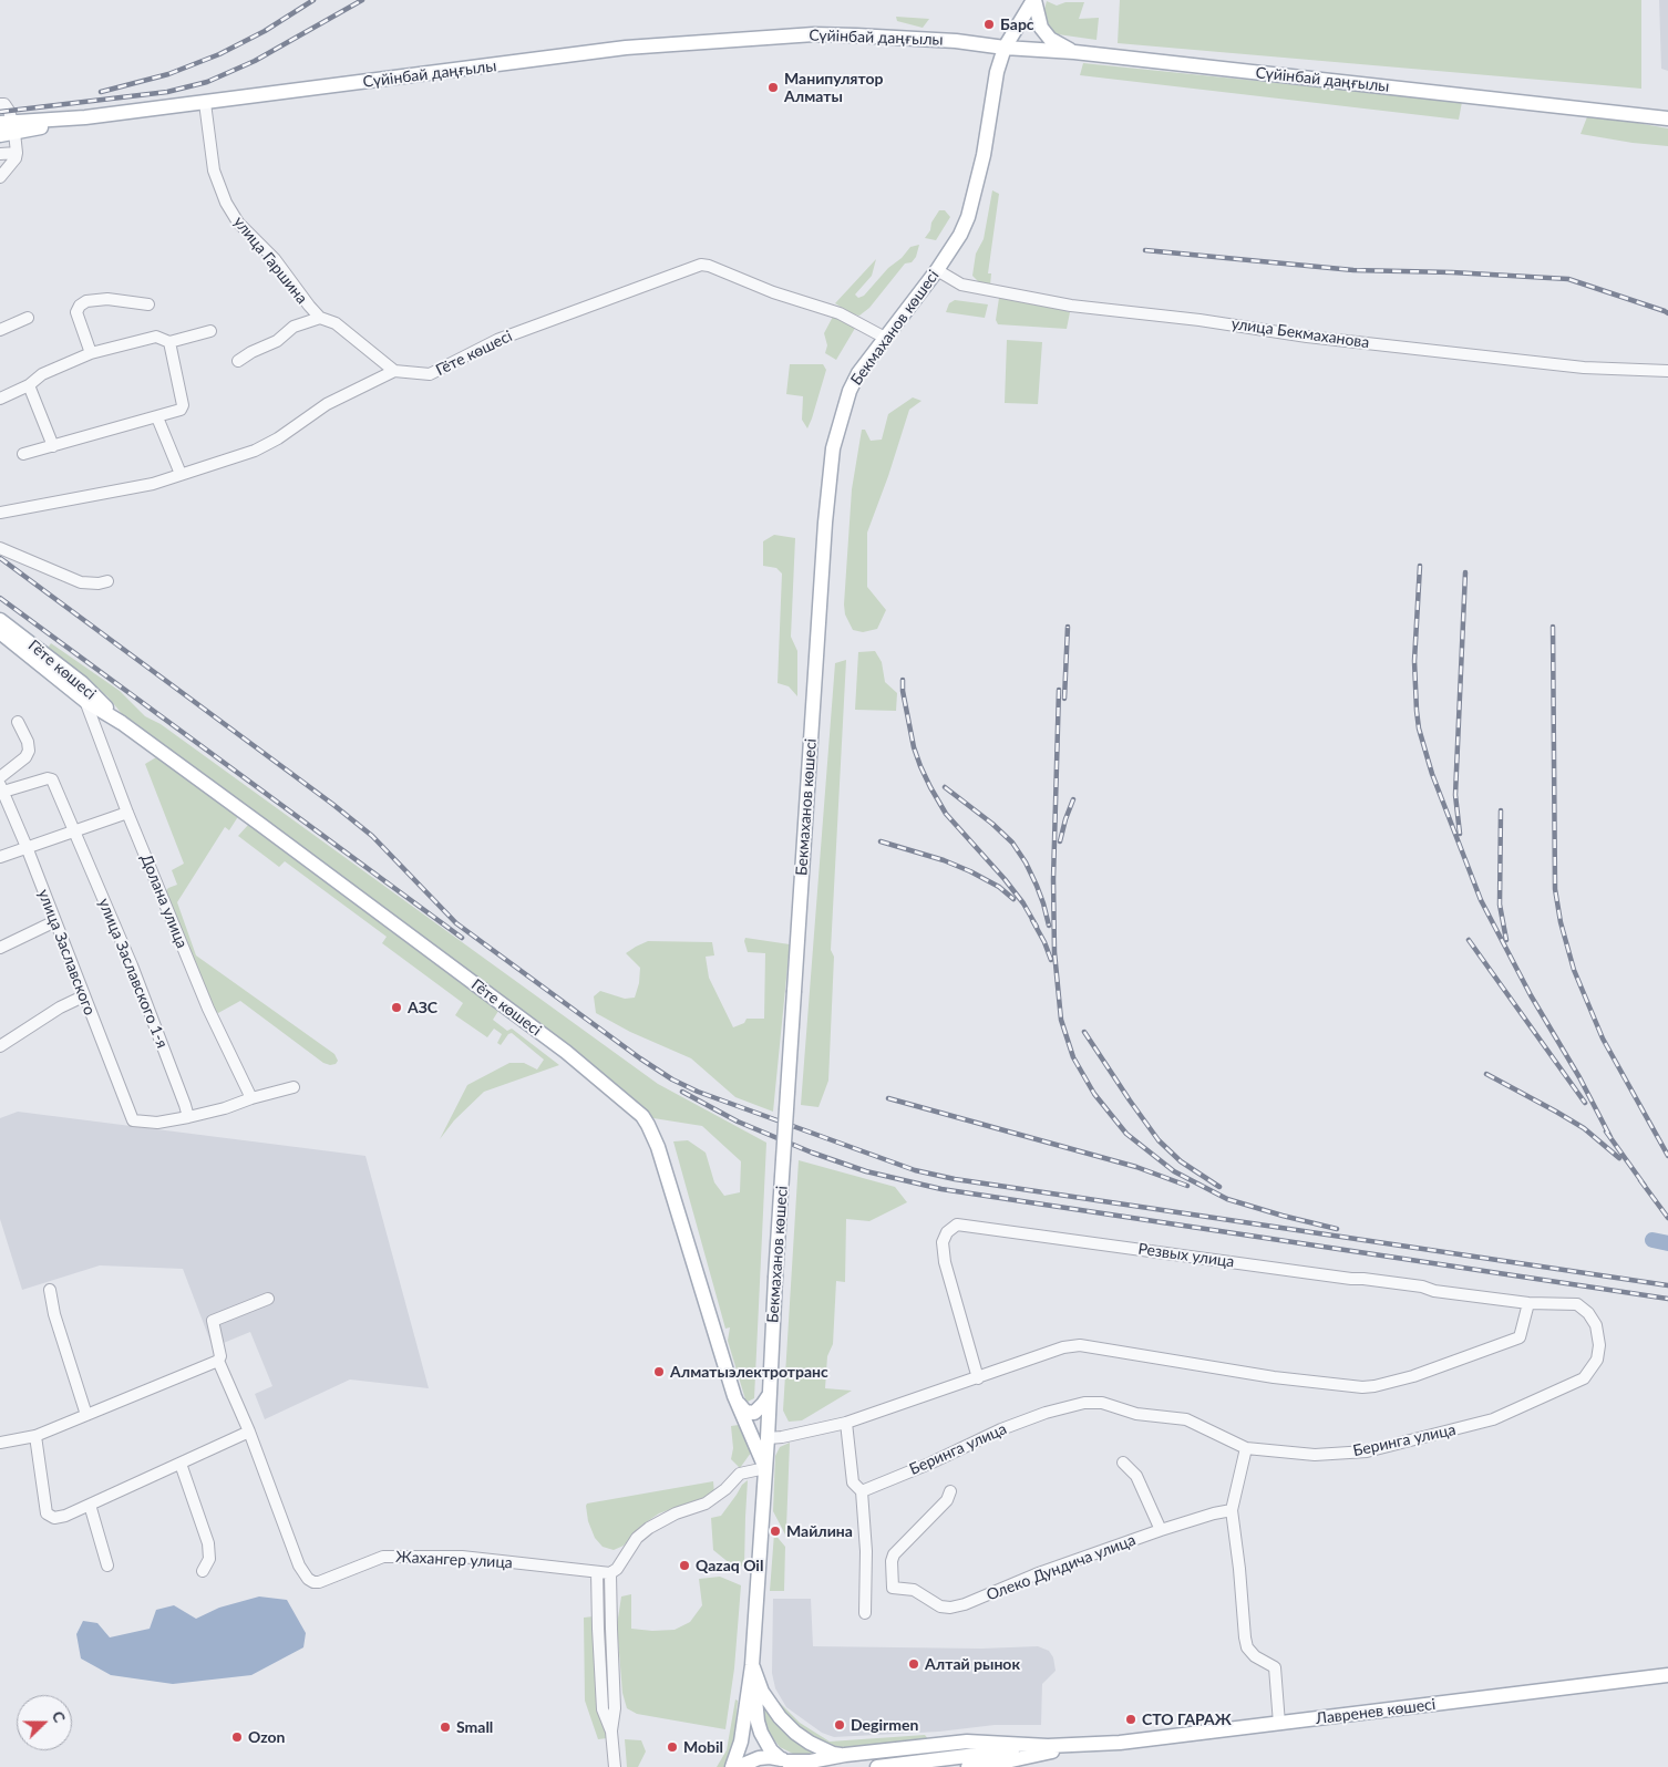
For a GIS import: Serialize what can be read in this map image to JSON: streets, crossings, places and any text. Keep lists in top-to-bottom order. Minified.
{"streets":{"main road":["Сүйінбай даңғылы","Бекмаханов көшесі","Гёте көшесі","Лавренев көшесі"],"street":["улица Гаршина","улица Бекмаханова","Долана улица","улица Заславского","улица Заславского 1-я","Резвых улица","Беринга улица","Жахангер улица","Олеко Дундича улица"]},"crossings":[["Сүйінбай даңғылы","улица Гаршина"],["Сүйінбай даңғылы","Бекмаханов көшесі"],["улица Гаршина","Гёте көшесі"],["Бекмаханов көшесі","улица Бекмаханова"],["Бекмаханов көшесі","Гёте көшесі"],["Бекмаханов көшесі","Лавренев көшесі"],["Гёте көшесі","Долана улица"],["улица Заславского","улица Заславского 1-я"],["Резвых улица","Беринга улица"]],"places":["Барс","Манипулятор Алматы","АЗС","Алматыэлектротранс","Майлина","Qazaq Oil","Алтай рынок","СТО ГАРАЖ","Degirmen","Small","Ozon","Mobil"],"north":"right"}
